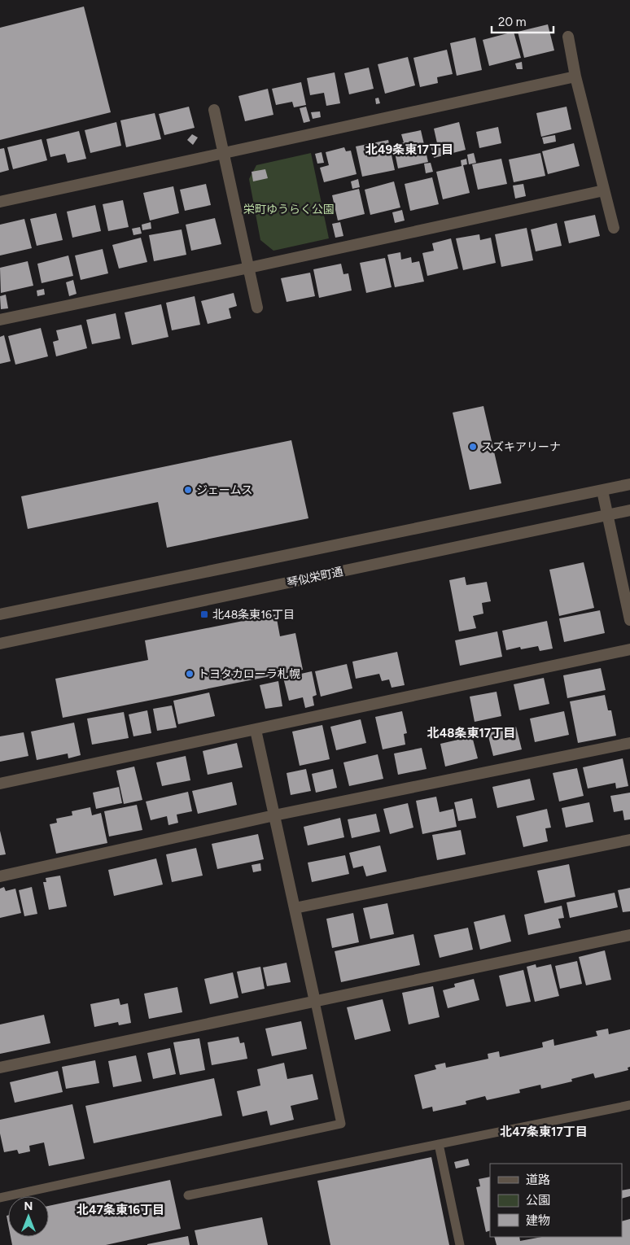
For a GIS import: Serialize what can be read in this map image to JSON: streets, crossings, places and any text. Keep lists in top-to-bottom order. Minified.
{"streets":{"street":["琴似栄町通"]},"districts":["北49条東17丁目","北48条東17丁目","北47条東17丁目","北47条東16丁目"],"parks":["栄町ゆうらく公園"],"places":{"other":["スズキアリーナ","ジェームス","トヨタカローラ札幌"],"transit":["北48条東16丁目"]},"legend":["道路","公園","建物"],"scale_bar":"20 m","north":"top"}
